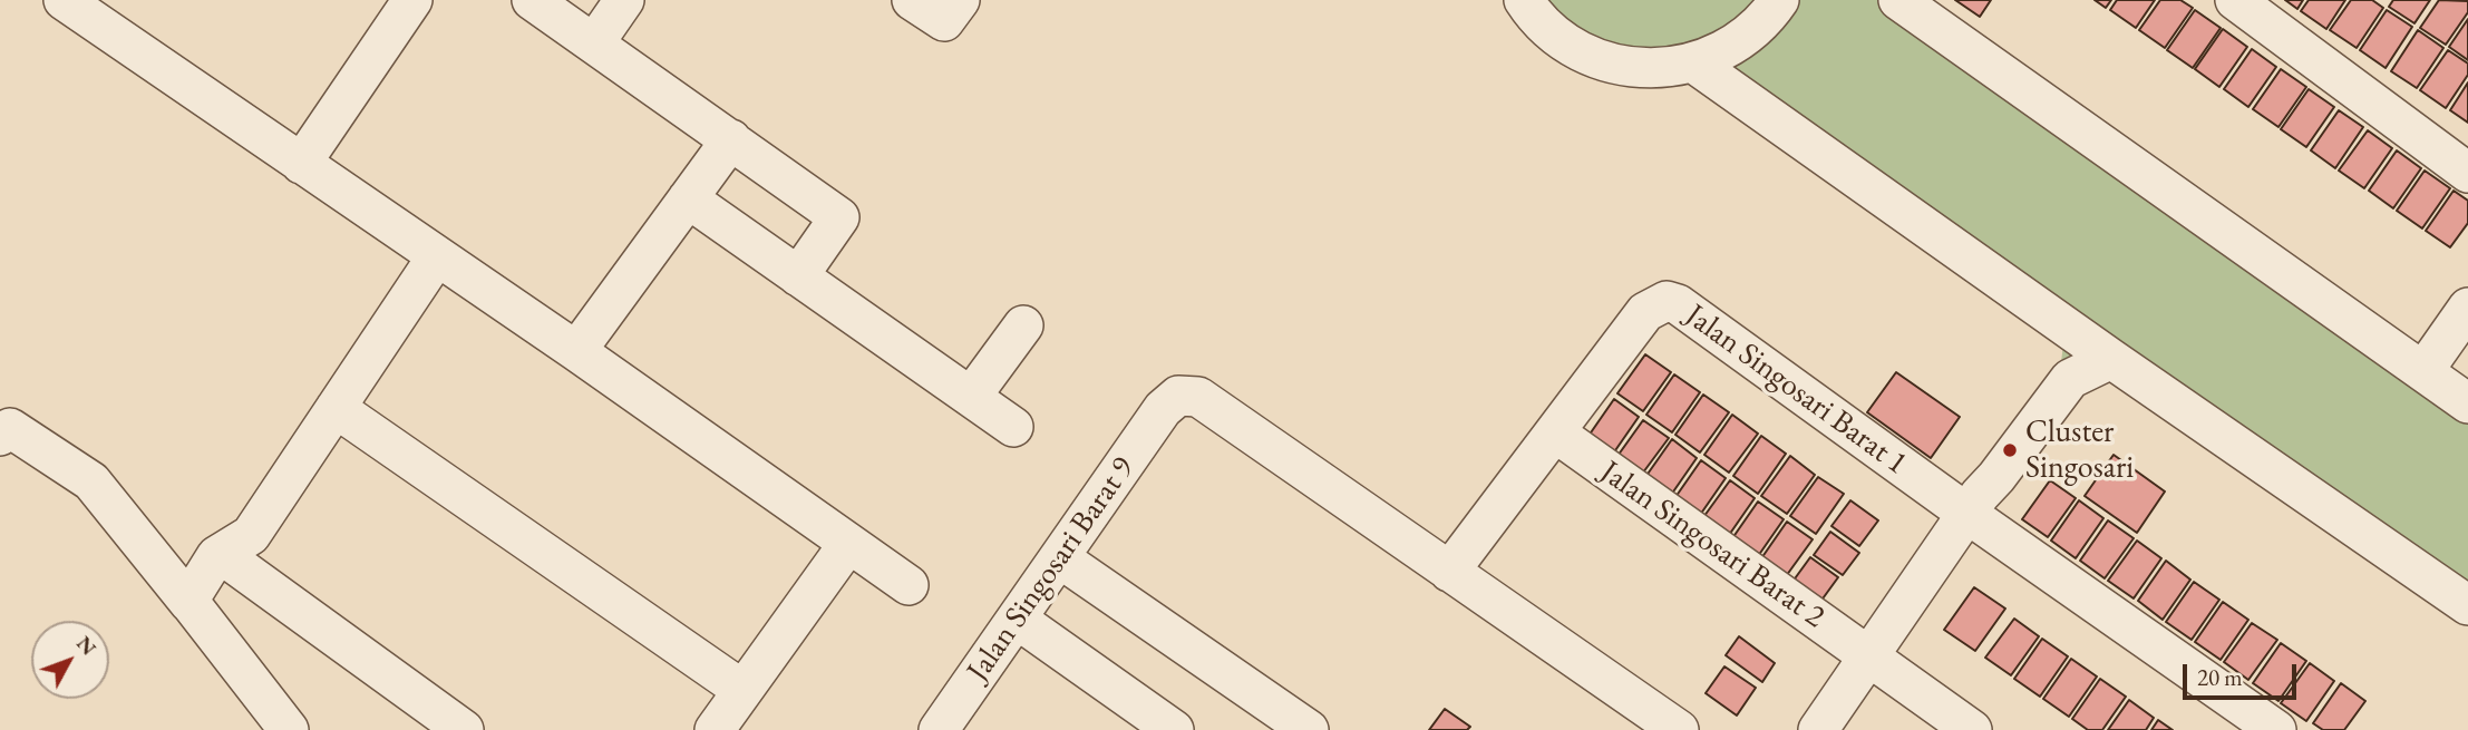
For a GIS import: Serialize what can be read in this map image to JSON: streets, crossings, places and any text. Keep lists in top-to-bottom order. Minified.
{"streets":{"street":["Jalan Singosari Barat 1","Jalan Singosari Barat 2","Jalan Singosari Barat 9"]},"crossings":[["Jalan Singosari Barat 1","Jalan Singosari Barat 2"],["Jalan Singosari Barat 1","Jalan Singosari Barat 9"]],"places":["Cluster Singosari"],"scale_bar":"20 m","north":"top right"}
